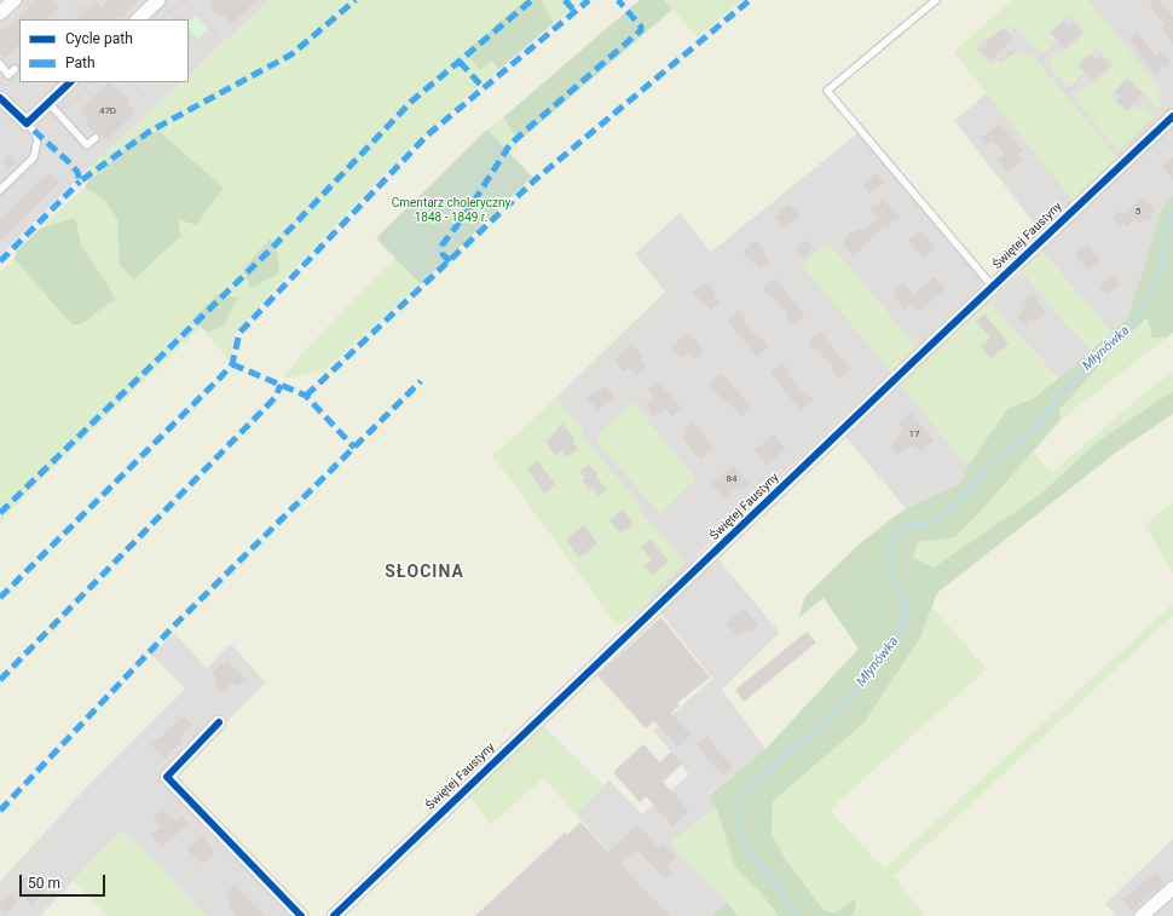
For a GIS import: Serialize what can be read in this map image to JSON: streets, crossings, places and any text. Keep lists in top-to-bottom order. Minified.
{"streets":{"street":["Świętej Faustyny"]},"districts":["SŁOCINA"],"water":["Młynówka"],"parks":["Cmentarz choleryczny 1848 - 1849 r."],"house_numbers":["47D","5","17","84"],"legend":["Cycle path","Path"],"scale_bar":"50 m"}
